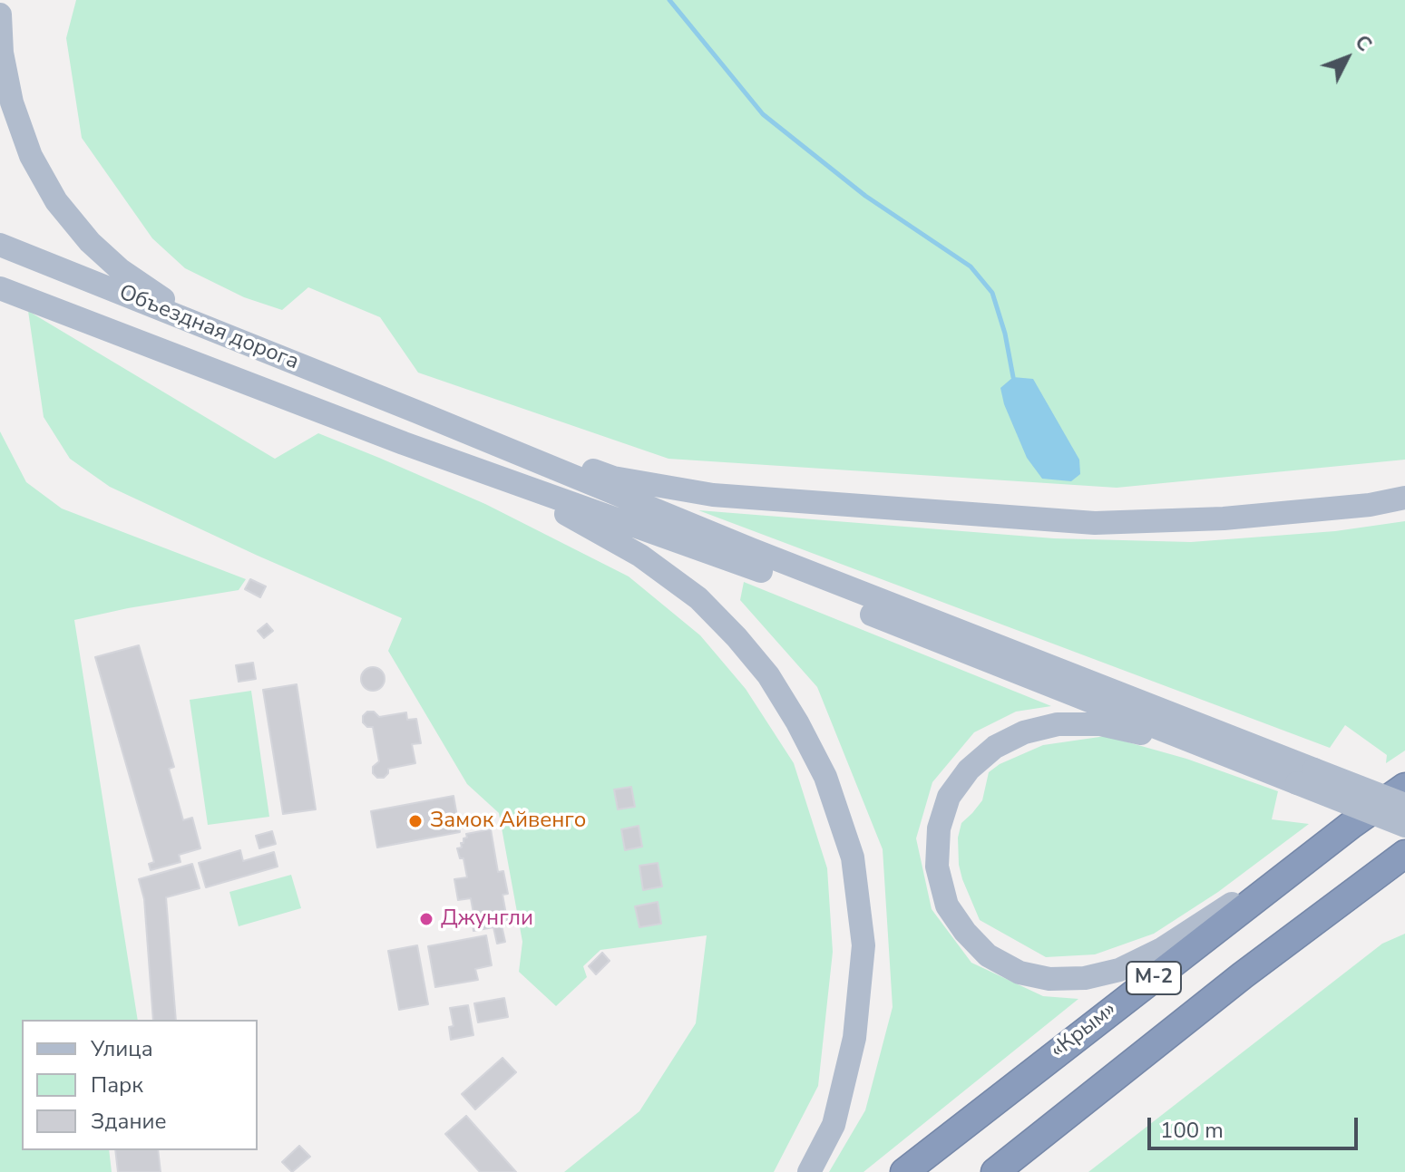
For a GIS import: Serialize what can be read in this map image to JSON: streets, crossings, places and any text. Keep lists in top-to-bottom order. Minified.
{"streets":{"highway":["М-2","«Крым»"],"main road":["Объездная дорога"]},"places":["Замок Айвенго","Джунгли"],"legend":["Улица","Парк","Здание"],"scale_bar":"100 m","north":"top right"}
